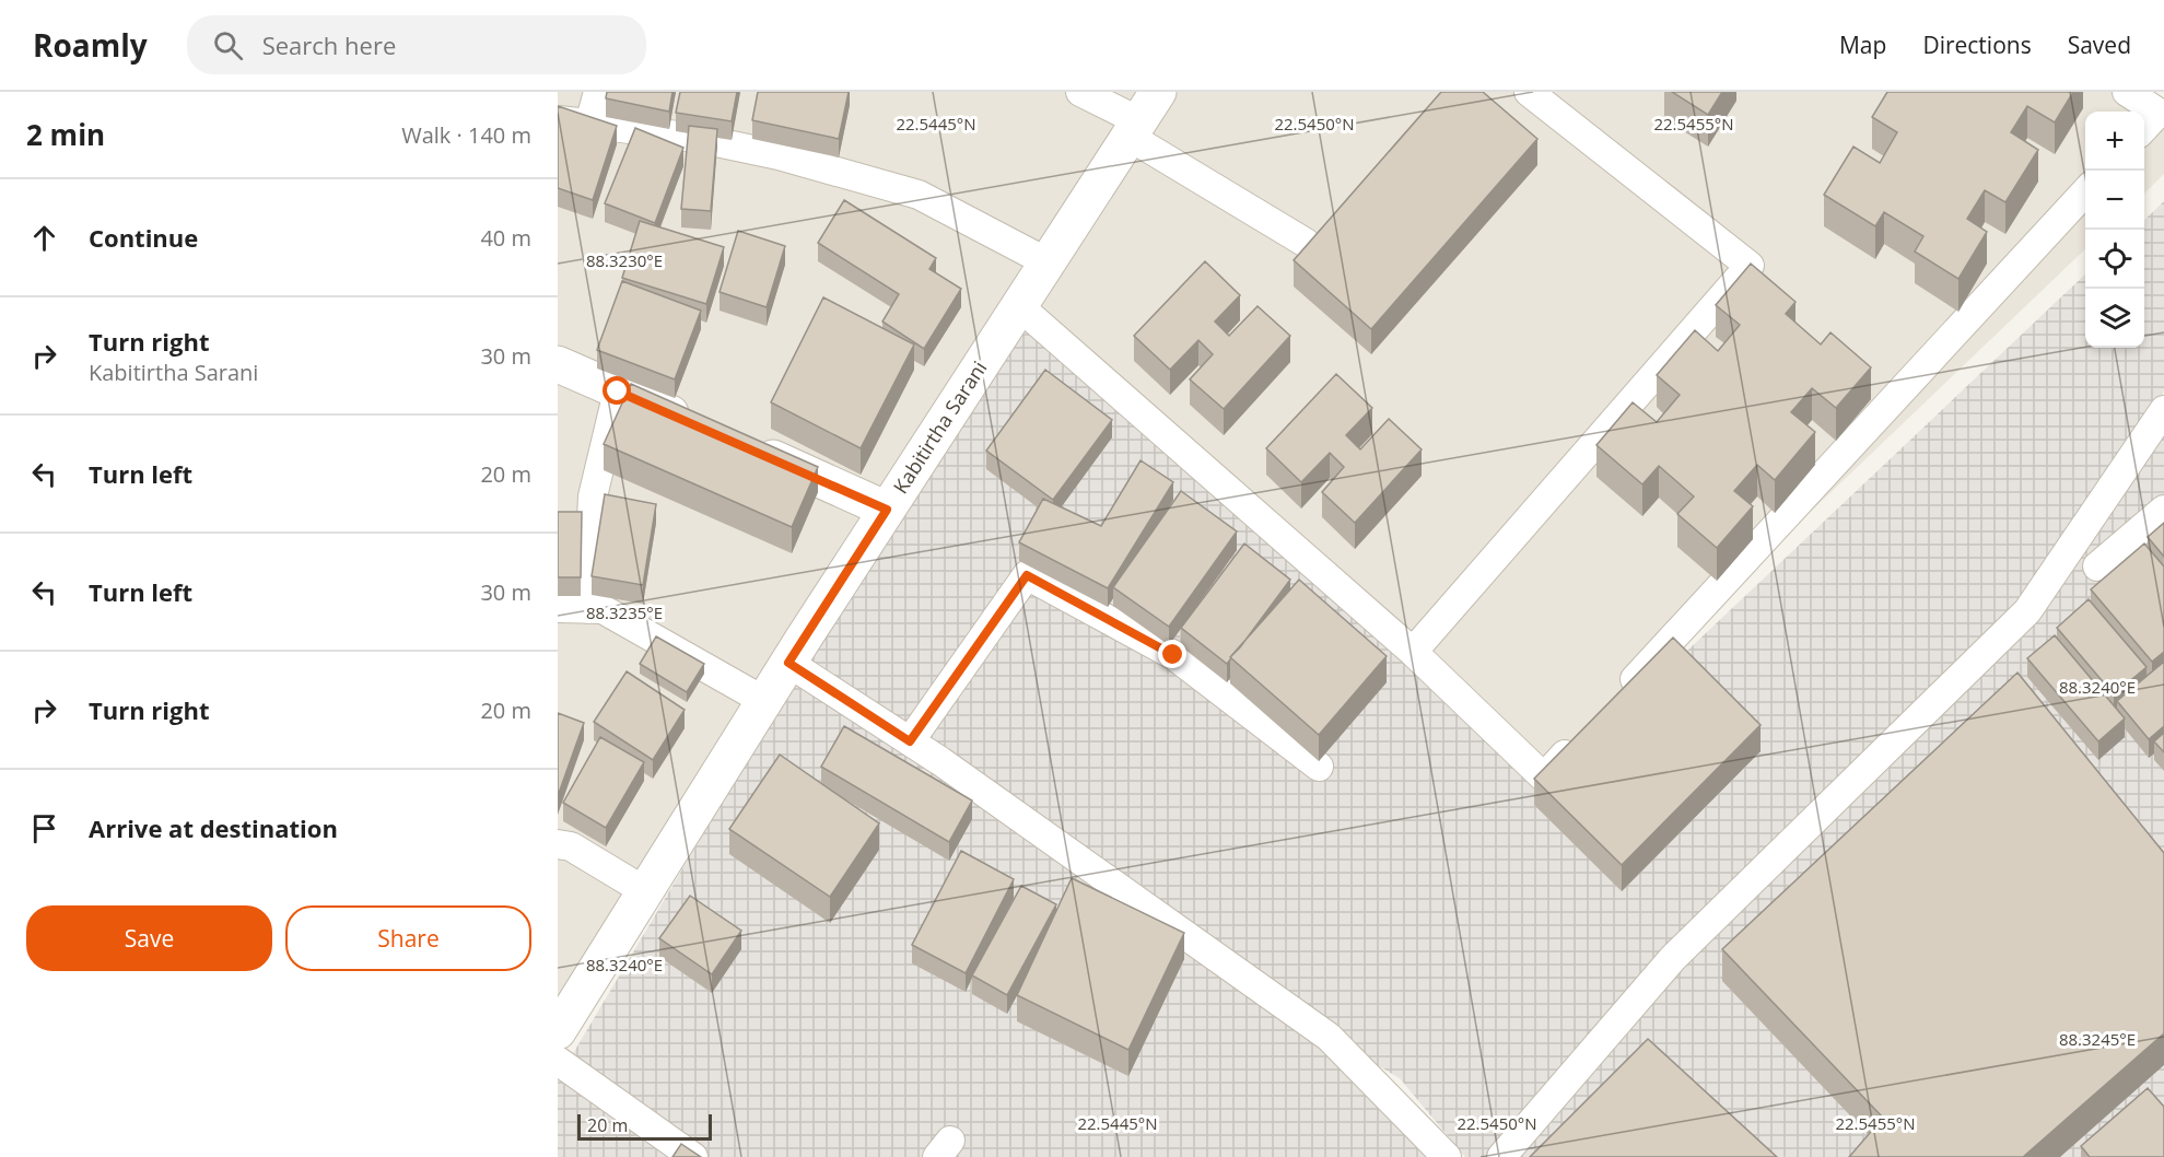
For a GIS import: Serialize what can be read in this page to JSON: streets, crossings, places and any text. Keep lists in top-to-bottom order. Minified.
{"streets":{"street":["Kabitirtha Sarani"]},"scale_bar":"20 m","page":{"header":"Roamly","search":"Search here","nav":["Map","Directions","Saved"],"heading":["2 min","Walk · 140 m"],"map_buttons":["+","−"],"list":[["Continue","40 m"],["Turn right","Kabitirtha Sarani","30 m"],["Turn left","20 m"],["Turn left","30 m"],["Turn right","20 m"],"Arrive at destination"],"buttons":["Save","Share"],"scale":"20 m"},"coordinates":["22.5445°N","22.5450°N","22.5455°N","88.3230°E","88.3235°E","88.3240°E","88.3245°E"]}
